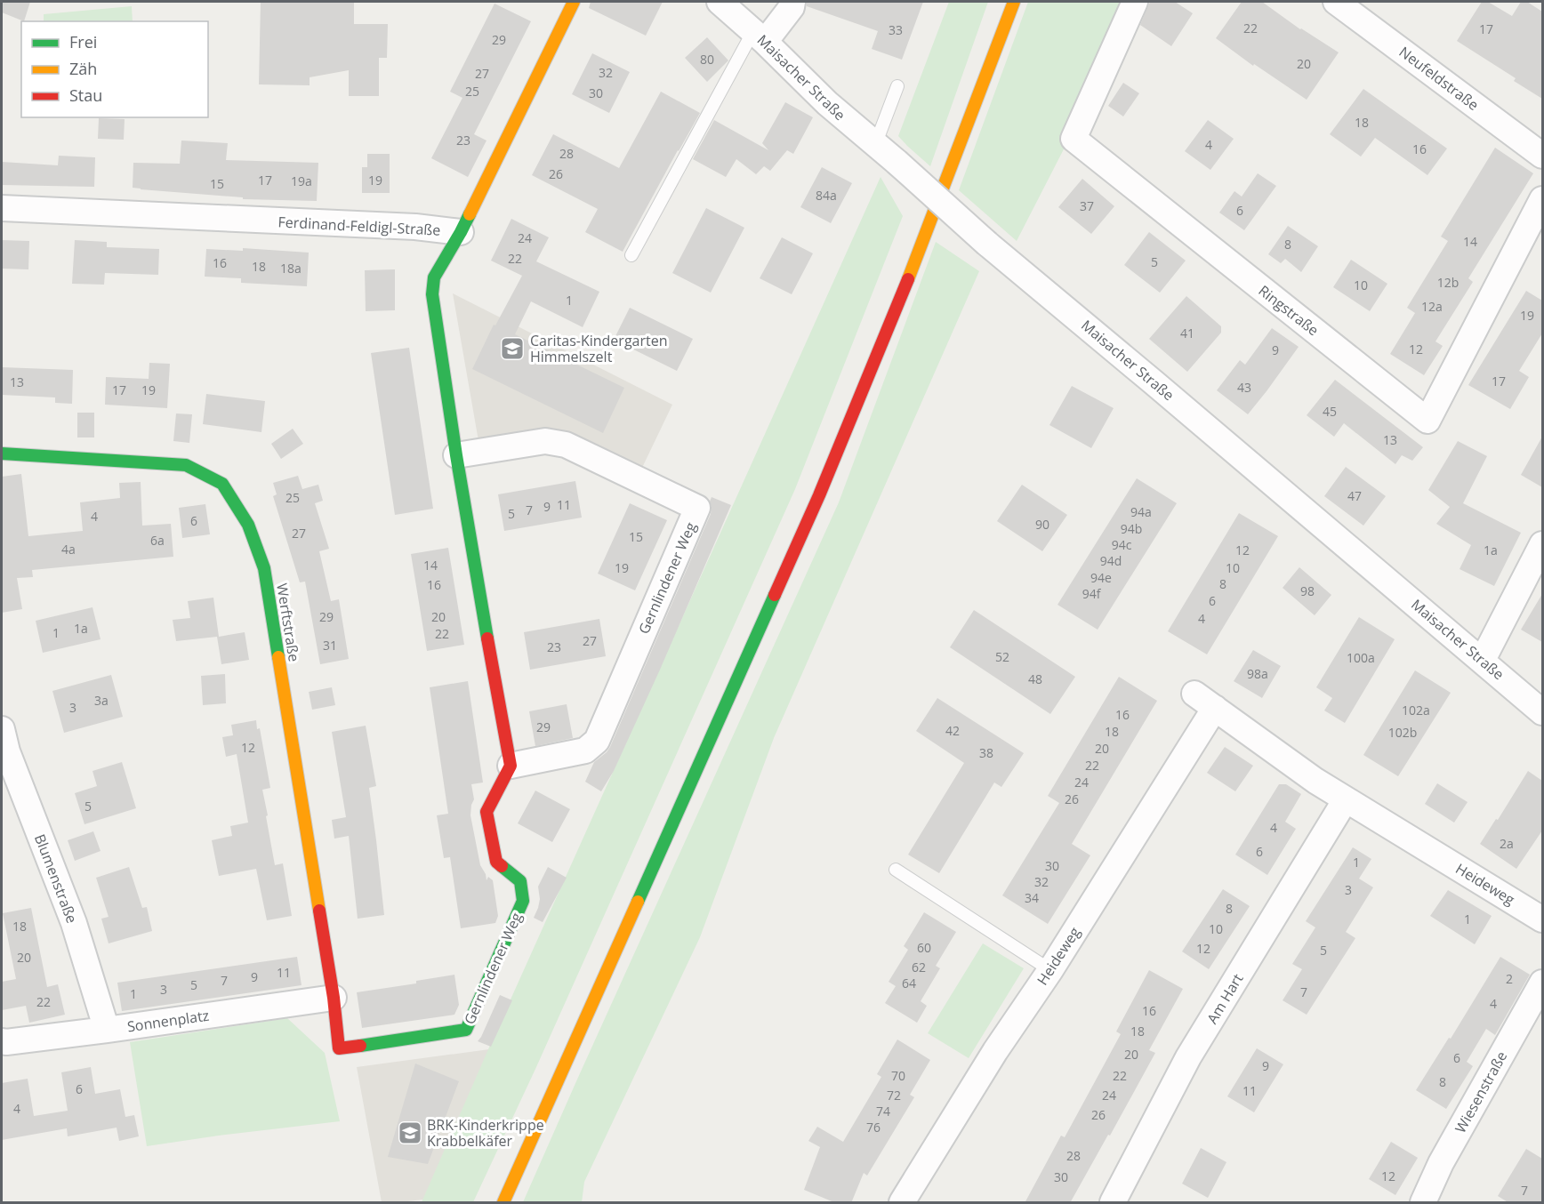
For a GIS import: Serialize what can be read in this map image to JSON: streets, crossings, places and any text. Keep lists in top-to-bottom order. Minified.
{"streets":{"main road":["Ferdinand-Feldigl-Straße","Gernlindener Weg","Werftstraße"],"street":["Maisacher Straße","Neufeldstraße","Ringstraße","Blumenstraße","Heideweg","Am Hart","Sonnenplatz","Wiesenstraße"]},"crossings":[["Gernlindener Weg","Werftstraße"],["Werftstraße","Sonnenplatz"],["Blumenstraße","Sonnenplatz"],["Heideweg","Am Hart"]],"places":{"school or university":["Caritas-Kindergarten Himmelszelt","BRK-Kinderkrippe Krabbelkäfer"]},"house_numbers":["22","17","33","29","80","20","32","27","25","30","18","23","4","16","28","26","17","19","19a","15","84a","37","6","24","14","8","22","5","16","18","18a","12b","10","1","12a","19","41","12","9","17","13","43","17","19","45","13","47","25","11","9","7","94a","5","4","6","90","94b","27","15","6a","94c","4a","12","1a","94d","14","19","10","94e","8","16","98","94f","6","29","20","4","1a","1","22","27","31","23","52","100a","98a","48","3a","3","102a","16","29","42","18","102b","12","20","38","22","24","26","5","4","2a","6","1","30","32","3","34","8","1","18","10","60","12","5","20","62","11","9","2","7","64","5","3","7","1","22","4","16","18","20","6","9","70","22","8","6","11","72","24","4","74","26","76","28","12","30","7"],"legend":["Frei","Zäh","Stau"]}
